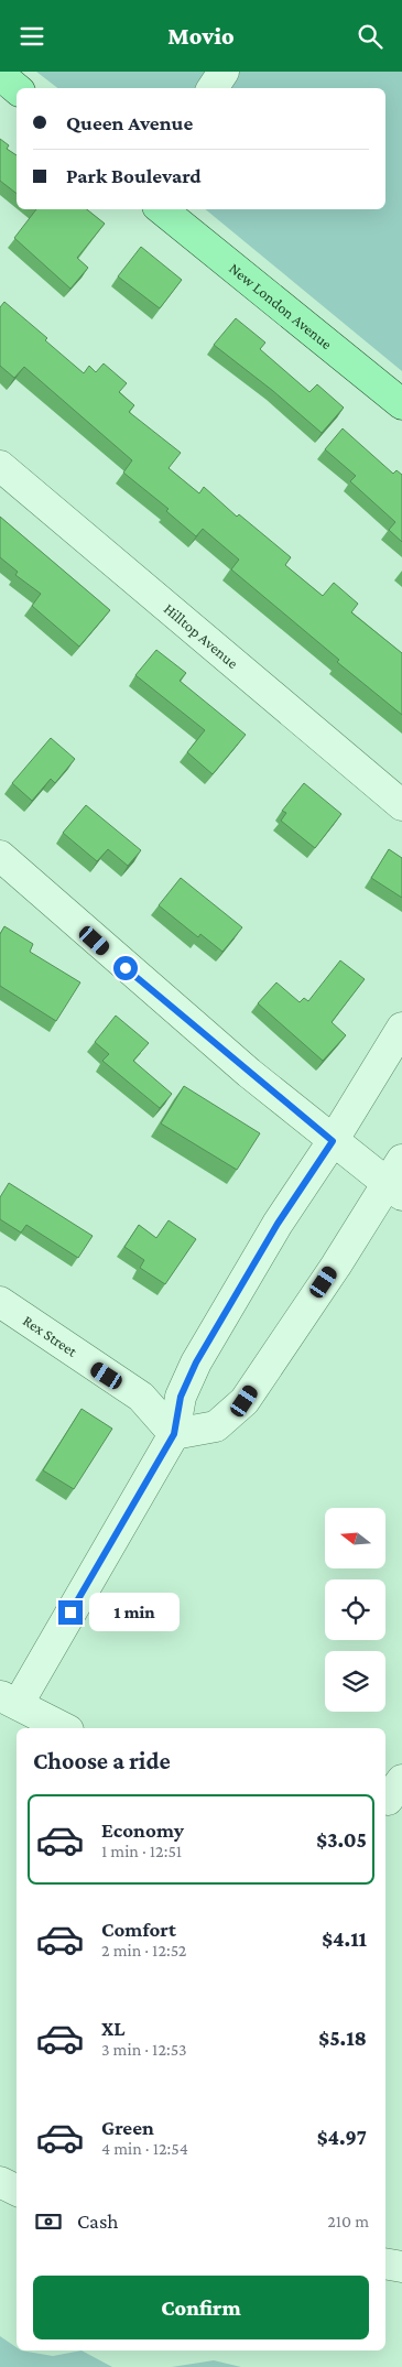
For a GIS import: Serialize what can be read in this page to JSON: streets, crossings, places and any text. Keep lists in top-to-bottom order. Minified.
{"streets":{"main road":["New London Avenue"],"street":["Hilltop Avenue","Rex Street"]},"north":"left","page":{"header":"Movio","banner":["Queen Avenue","Park Boulevard"],"bubble":"1 min","heading":"Choose a ride","list":[{"name":"Economy","note":"1 min · 12:51","value":"$3.05"},{"name":"Comfort","note":"2 min · 12:52","value":"$4.11"},{"name":"XL","note":"3 min · 12:53","value":"$5.18"},{"name":"Green","note":"4 min · 12:54","value":"$4.97"}],"pay":["Cash","210 m"],"buttons":"Confirm"}}
